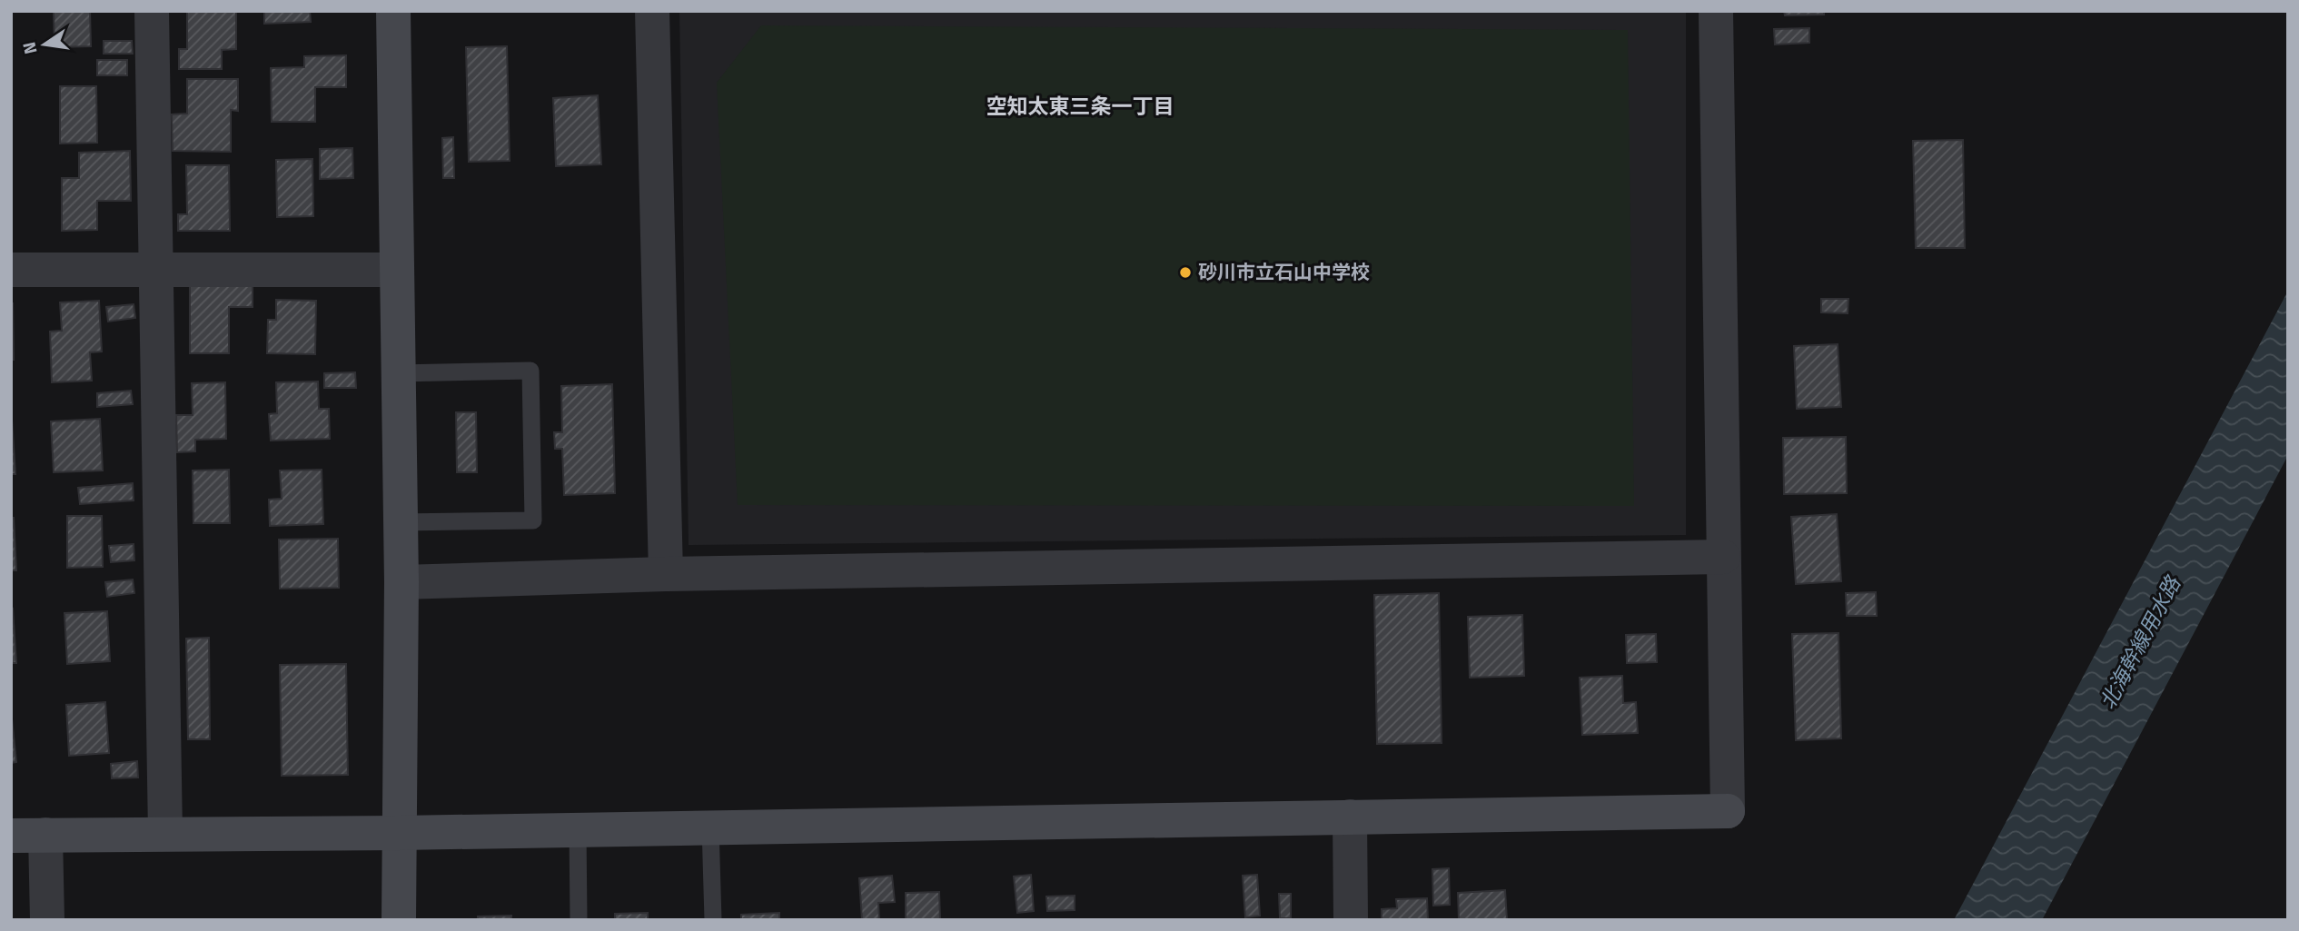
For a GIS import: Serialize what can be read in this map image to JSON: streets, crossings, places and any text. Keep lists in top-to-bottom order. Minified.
{"districts":["空知太東三条一丁目"],"water":["北海幹線用水路"],"places":["砂川市立石山中学校"],"north":"left"}
